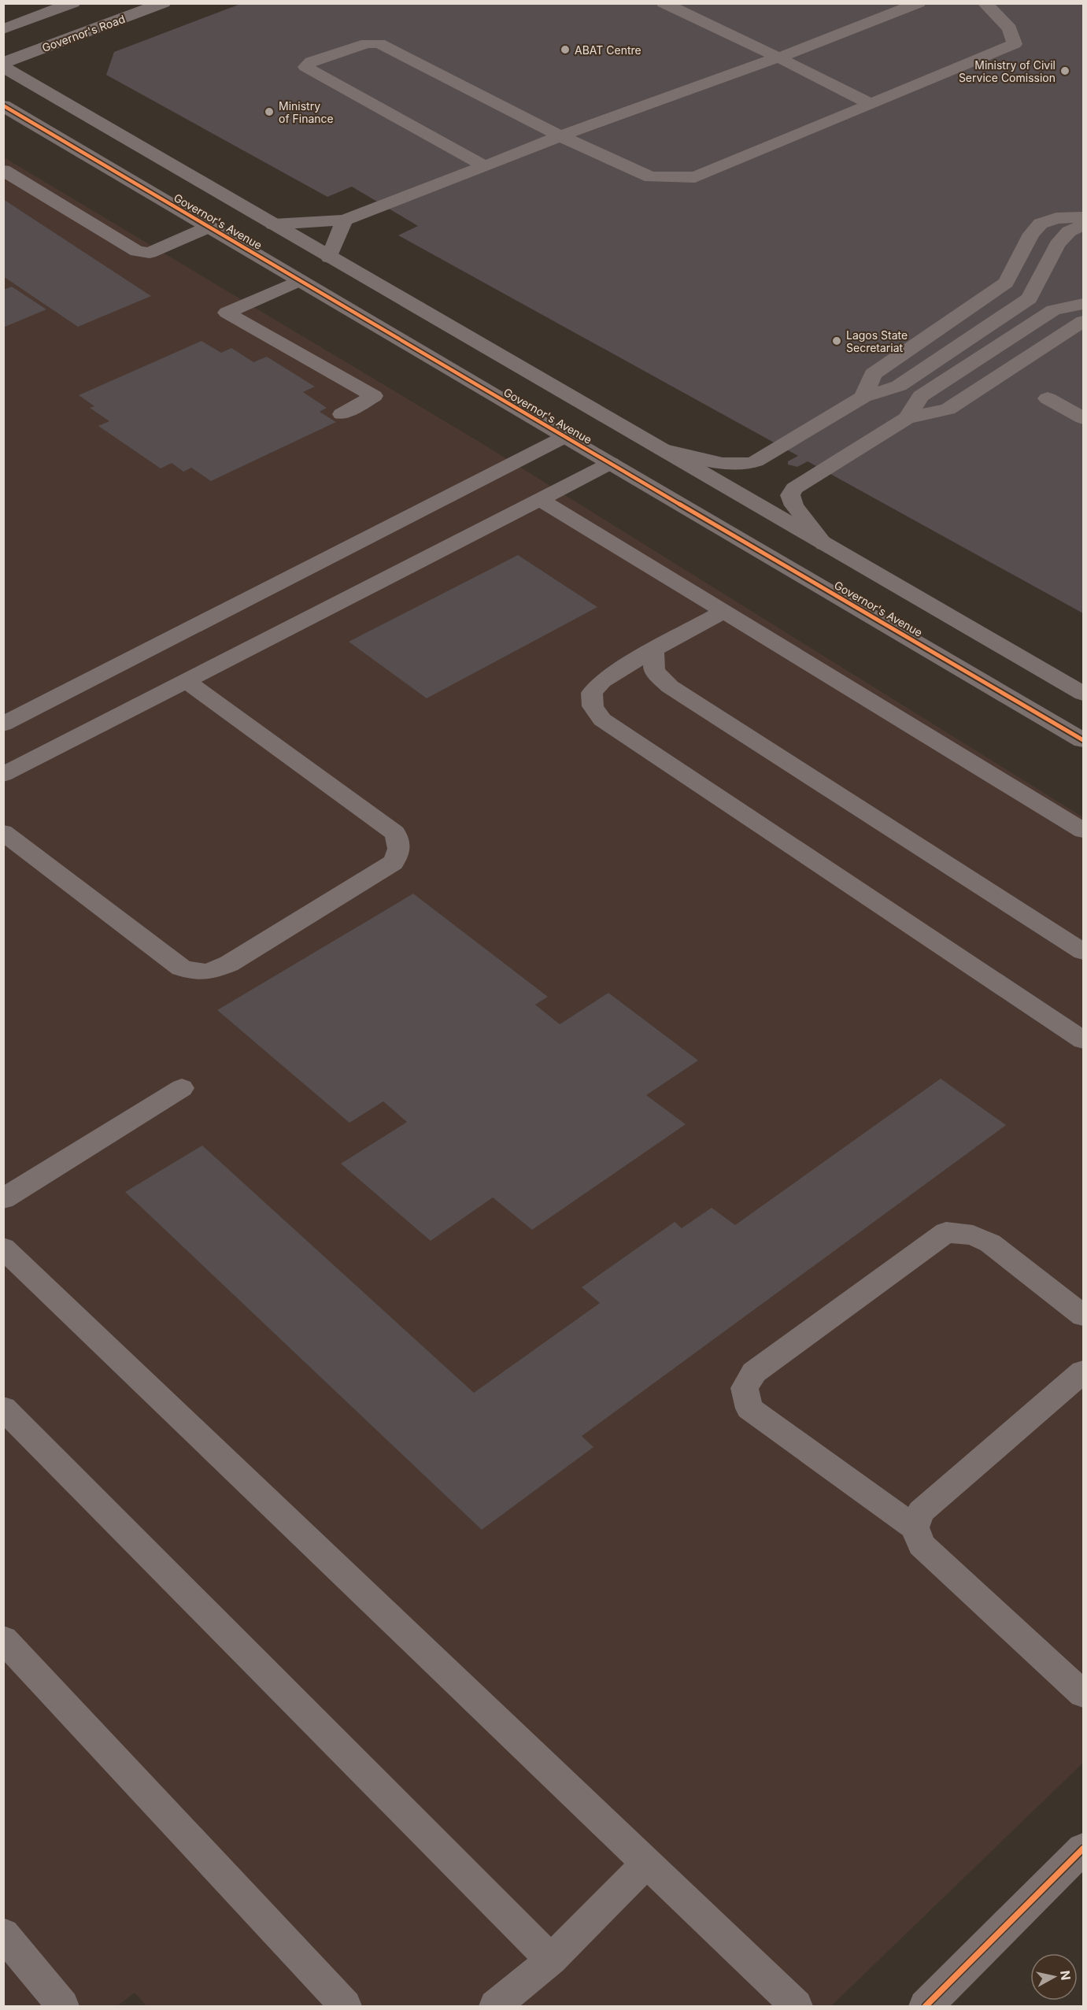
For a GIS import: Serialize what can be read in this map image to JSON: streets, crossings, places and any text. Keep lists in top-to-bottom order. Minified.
{"streets":{"street":["Governor's Road","Governor's Avenue"]},"crossings":[["Governor's Road","Governor's Avenue"]],"places":["ABAT Centre","Ministry of Civil Service Comission","Ministry of Finance","Lagos State Secretariat"],"north":"right"}
